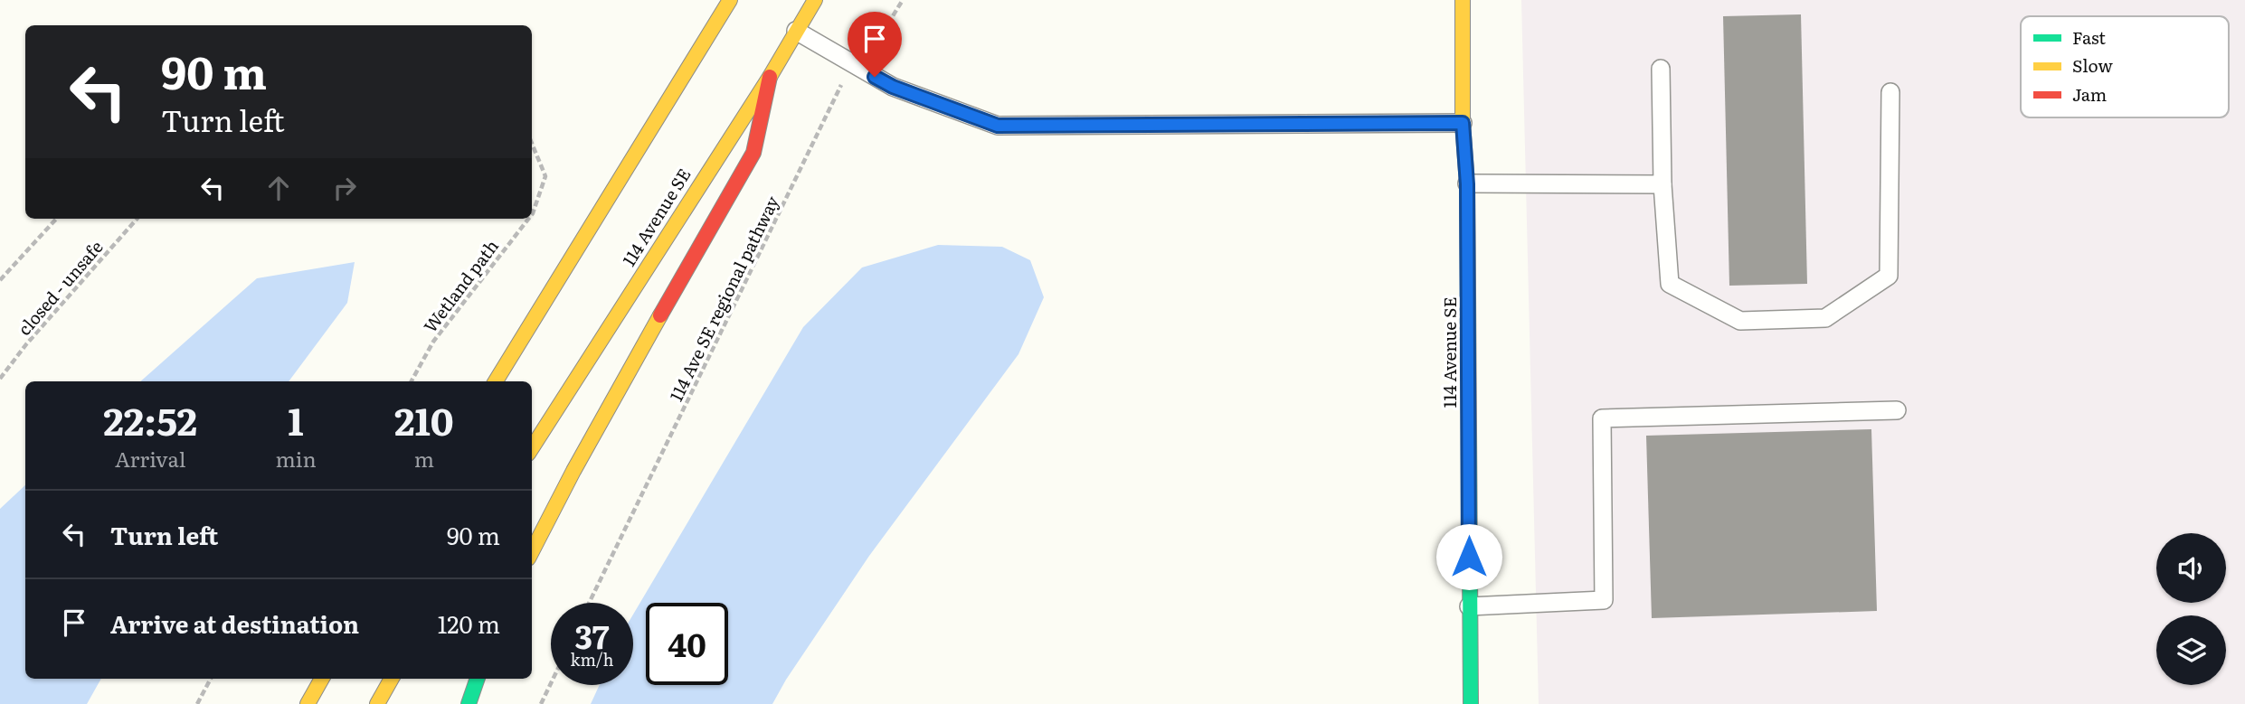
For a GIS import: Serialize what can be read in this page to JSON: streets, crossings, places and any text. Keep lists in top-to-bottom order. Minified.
{"streets":{"main road":["114 Avenue SE"],"path":["Wetland path","closed - unsafe","114 Ave SE regional pathway"]},"legend":["Fast","Slow","Jam"],"page":{"turn":["90 m","Turn left"],"eta":["22:52","Arrival","1","min","210","m"],"list":[{"name":"Turn left","value":"90 m"},{"name":"Arrive at destination","value":"120 m"}],"speed":"37 km/h","limit":"40"}}
